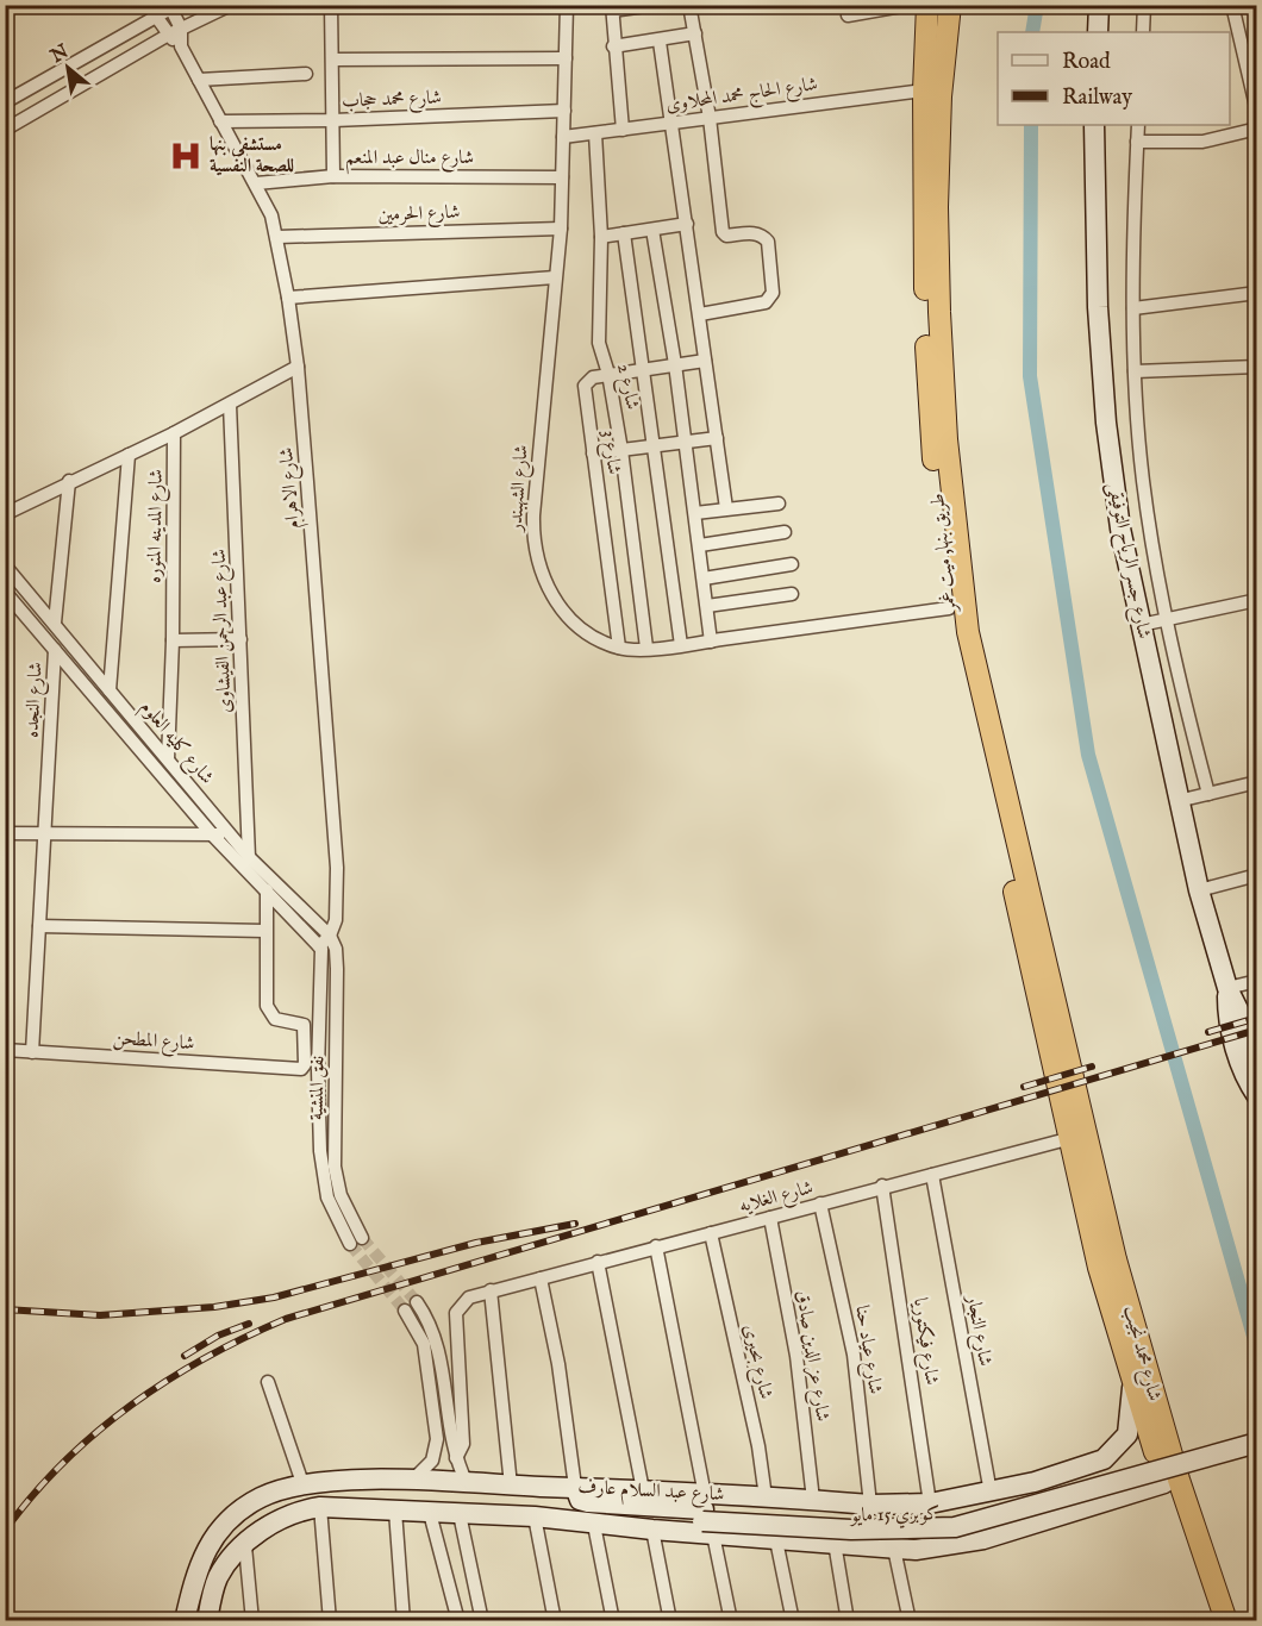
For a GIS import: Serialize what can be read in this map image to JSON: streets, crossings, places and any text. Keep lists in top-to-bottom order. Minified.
{"streets":{"highway":["طريق بنها, ميت غمر","شارع محمد نجيب"],"main road":["شارع جسر الرياح التوفيقى","شارع عبد السلام عارف","كوبري 15 مايو"],"street":["شارع الحاج محمد المحلاوى","شارع محمد حجاب","شارع منال عبد المنعم","شارع الحرمين","شارع 2","شارع 3","شارع الاهرام","شارع الشهبندر","شارع المدينه المنوره","شارع عبد الرحمن الفيشاوى","شارع النجده","شارع كليه العلوم","شارع المطحن","نفق المنشية","شارع الغلايه","شارع النجار","شارع فيكتوريا","شارع عياد حنا","شارع عز الدين صادق","شارع بحيرى"]},"crossings":[["شارع الحاج محمد المحلاوى","شارع 2"],["شارع الحاج محمد المحلاوى","شارع الشهبندر"],["شارع الحاج محمد المحلاوى","طريق بنها, ميت غمر"],["شارع محمد حجاب","شارع الاهرام"],["شارع محمد حجاب","شارع الشهبندر"],["شارع منال عبد المنعم","شارع الاهرام"],["شارع منال عبد المنعم","شارع الشهبندر"],["شارع الحرمين","شارع الاهرام"],["شارع الحرمين","شارع الشهبندر"],["شارع 2","شارع 3"],["شارع 2","شارع الشهبندر"],["شارع 3","شارع الشهبندر"],["شارع الاهرام","شارع كليه العلوم"],["شارع الاهرام","نفق المنشية"],["شارع الشهبندر","طريق بنها, ميت غمر"],["شارع المدينه المنوره","شارع كليه العلوم"],["طريق بنها, ميت غمر","شارع محمد نجيب"],["شارع عبد الرحمن الفيشاوى","شارع كليه العلوم"],["شارع النجده","شارع كليه العلوم"],["شارع النجده","شارع المطحن"],["شارع كليه العلوم","نفق المنشية"],["شارع الغلايه","شارع النجار"],["شارع الغلايه","شارع فيكتوريا"],["شارع الغلايه","شارع عياد حنا"],["شارع الغلايه","شارع محمد نجيب"],["شارع الغلايه","شارع عز الدين صادق"],["شارع الغلايه","شارع بحيرى"],["شارع النجار","شارع عبد السلام عارف"],["شارع فيكتوريا","شارع عبد السلام عارف"],["شارع عياد حنا","شارع عبد السلام عارف"],["شارع محمد نجيب","شارع عبد السلام عارف"],["شارع عز الدين صادق","شارع عبد السلام عارف"],["شارع بحيرى","شارع عبد السلام عارف"],["شارع عبد السلام عارف","كوبري 15 مايو"]],"places":{"hospital":["مستشفى بنها للصحة النفسية"]},"legend":["Road","Railway"],"north":"top left"}
